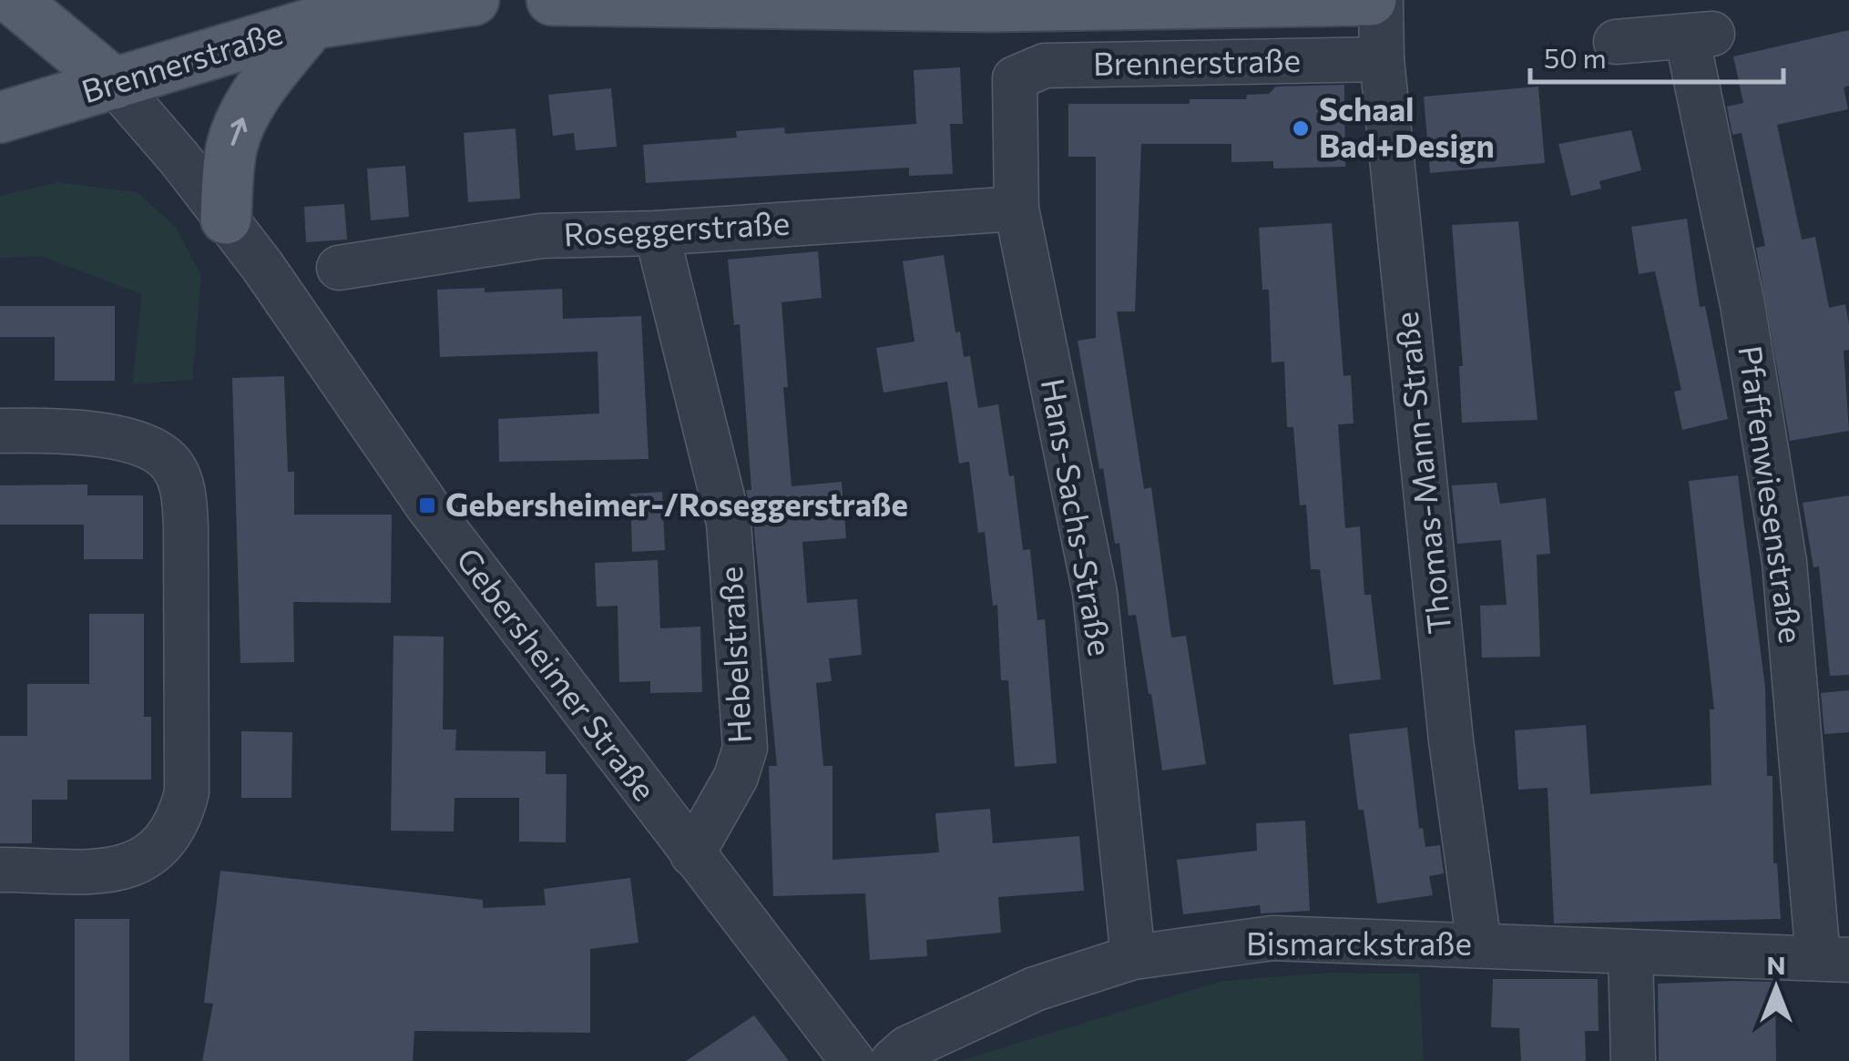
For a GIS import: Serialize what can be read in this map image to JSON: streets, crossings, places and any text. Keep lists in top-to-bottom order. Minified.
{"streets":{"main road":["Brennerstraße","Gebersheimer Straße"],"street":["Roseggerstraße","Thomas-Mann-Straße","Pfaffenwiesenstraße","Hans-Sachs-Straße","Hebelstraße","Bismarckstraße"]},"crossings":[["Brennerstraße","Thomas-Mann-Straße"],["Brennerstraße","Hans-Sachs-Straße"],["Brennerstraße","Gebersheimer Straße"],["Roseggerstraße","Hans-Sachs-Straße"],["Roseggerstraße","Hebelstraße"],["Thomas-Mann-Straße","Bismarckstraße"],["Pfaffenwiesenstraße","Bismarckstraße"],["Hans-Sachs-Straße","Bismarckstraße"],["Hebelstraße","Gebersheimer Straße"]],"places":{"other":["Schaal Bad+Design"],"transit":["Gebersheimer-/Roseggerstraße"]},"scale_bar":"50 m","north":"top"}
